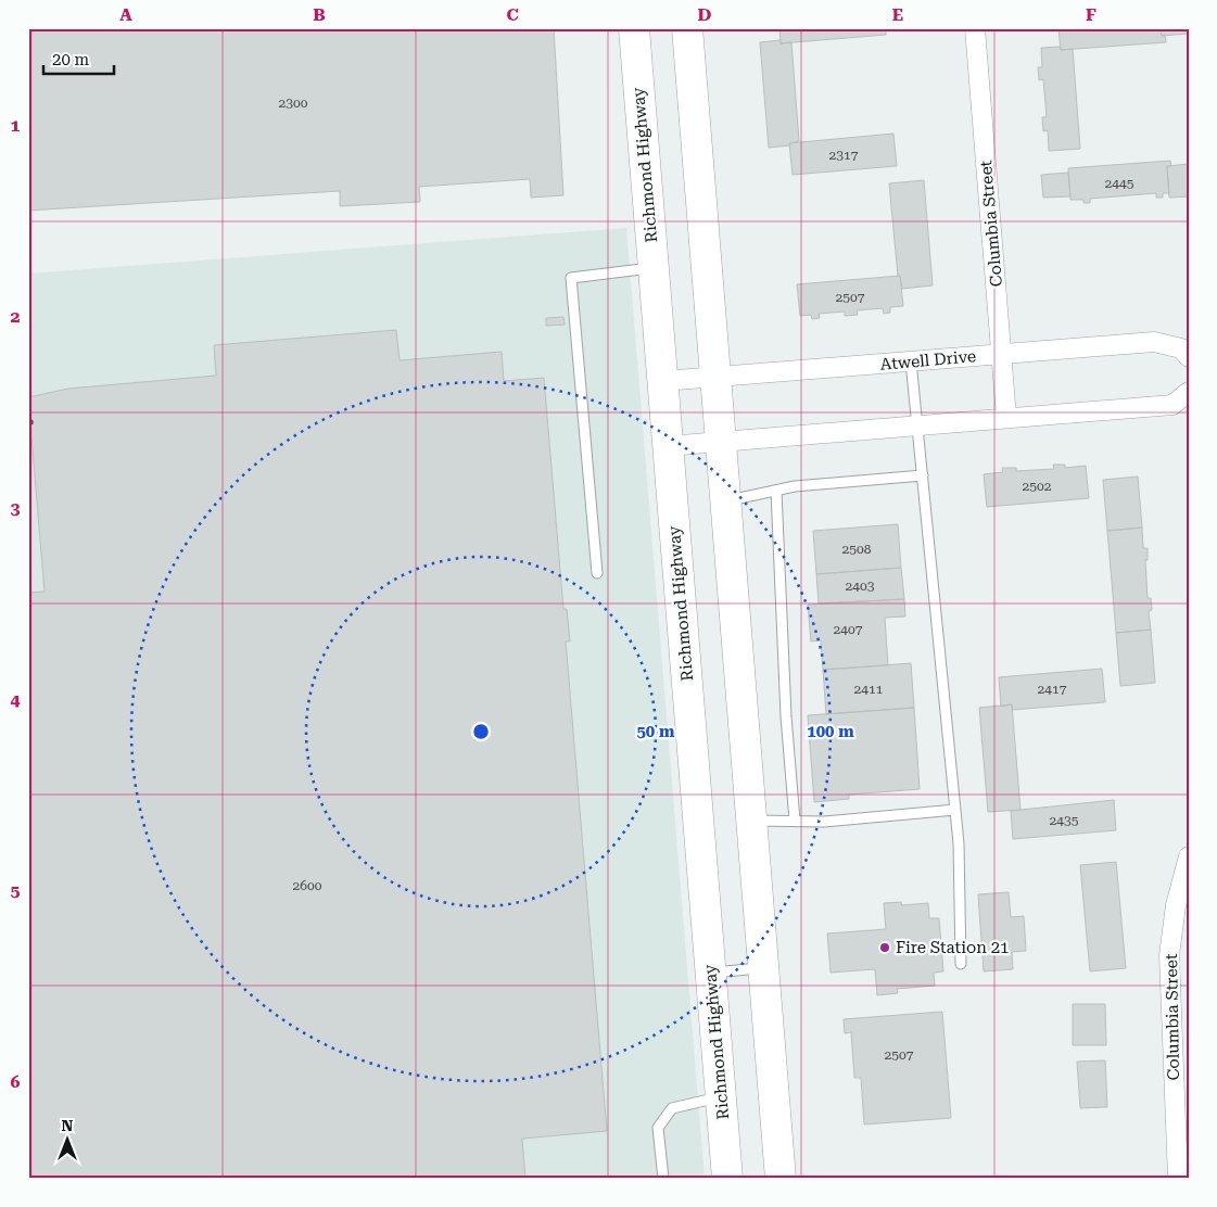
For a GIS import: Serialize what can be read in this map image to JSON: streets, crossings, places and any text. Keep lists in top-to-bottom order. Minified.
{"streets":{"main road":["Richmond Highway"],"street":["Columbia Street","Atwell Drive"]},"crossings":[["Richmond Highway","Atwell Drive"],["Columbia Street","Atwell Drive"]],"places":["Fire Station 21"],"house_numbers":["2300","2317","2445","2507","2502","2508","2403","2407","2411","2417","2435","2600","2507"],"scale_bar":"20 m","north":"top","grid":{"columns":["A","B","C","D","E","F"],"rows":["1","2","3","4","5","6"]},"rings":["50 m","100 m"]}
